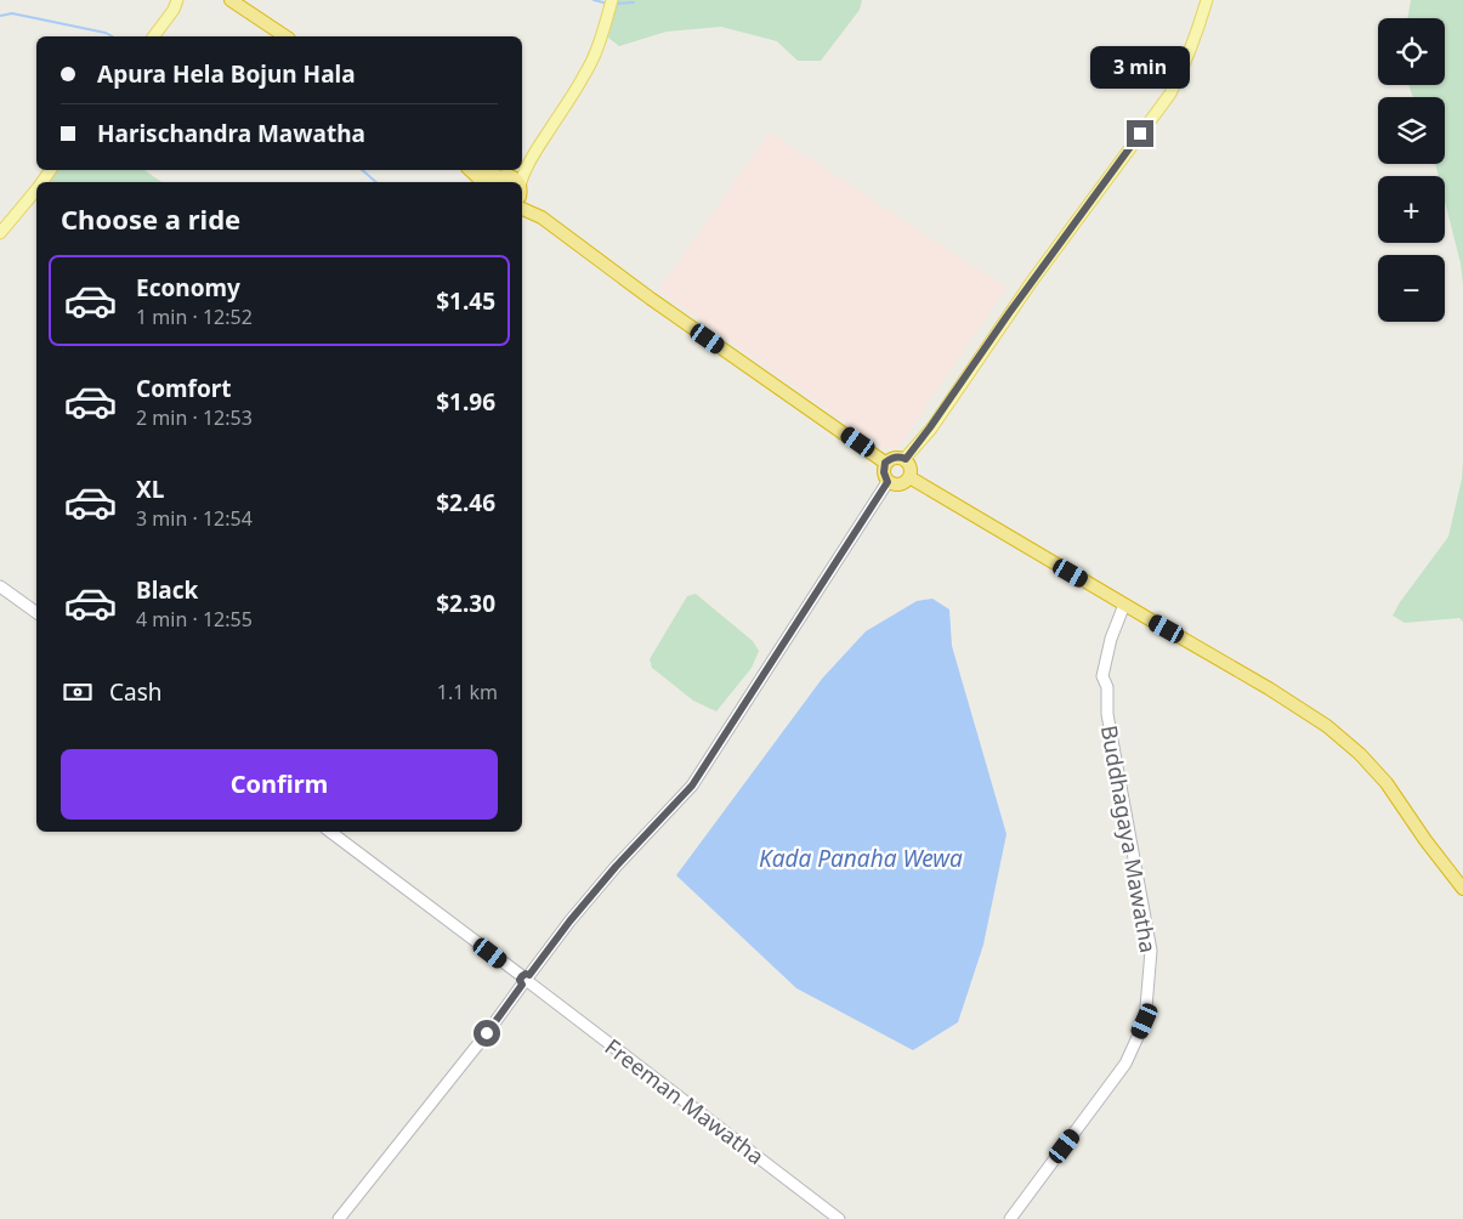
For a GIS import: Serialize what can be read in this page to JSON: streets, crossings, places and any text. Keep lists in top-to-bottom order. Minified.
{"streets":{"main road":["Buddhagaya Mawatha","Freeman Mawatha"]},"water":["Kada Panaha Wewa"],"page":{"map_buttons":["+","−"],"banner":["Apura Hela Bojun Hala","Harischandra Mawatha"],"bubble":"3 min","heading":"Choose a ride","list":[{"name":"Economy","note":"1 min · 12:52","value":"$1.45"},{"name":"Comfort","note":"2 min · 12:53","value":"$1.96"},{"name":"XL","note":"3 min · 12:54","value":"$2.46"},{"name":"Black","note":"4 min · 12:55","value":"$2.30"}],"pay":["Cash","1.1 km"],"buttons":"Confirm"}}
